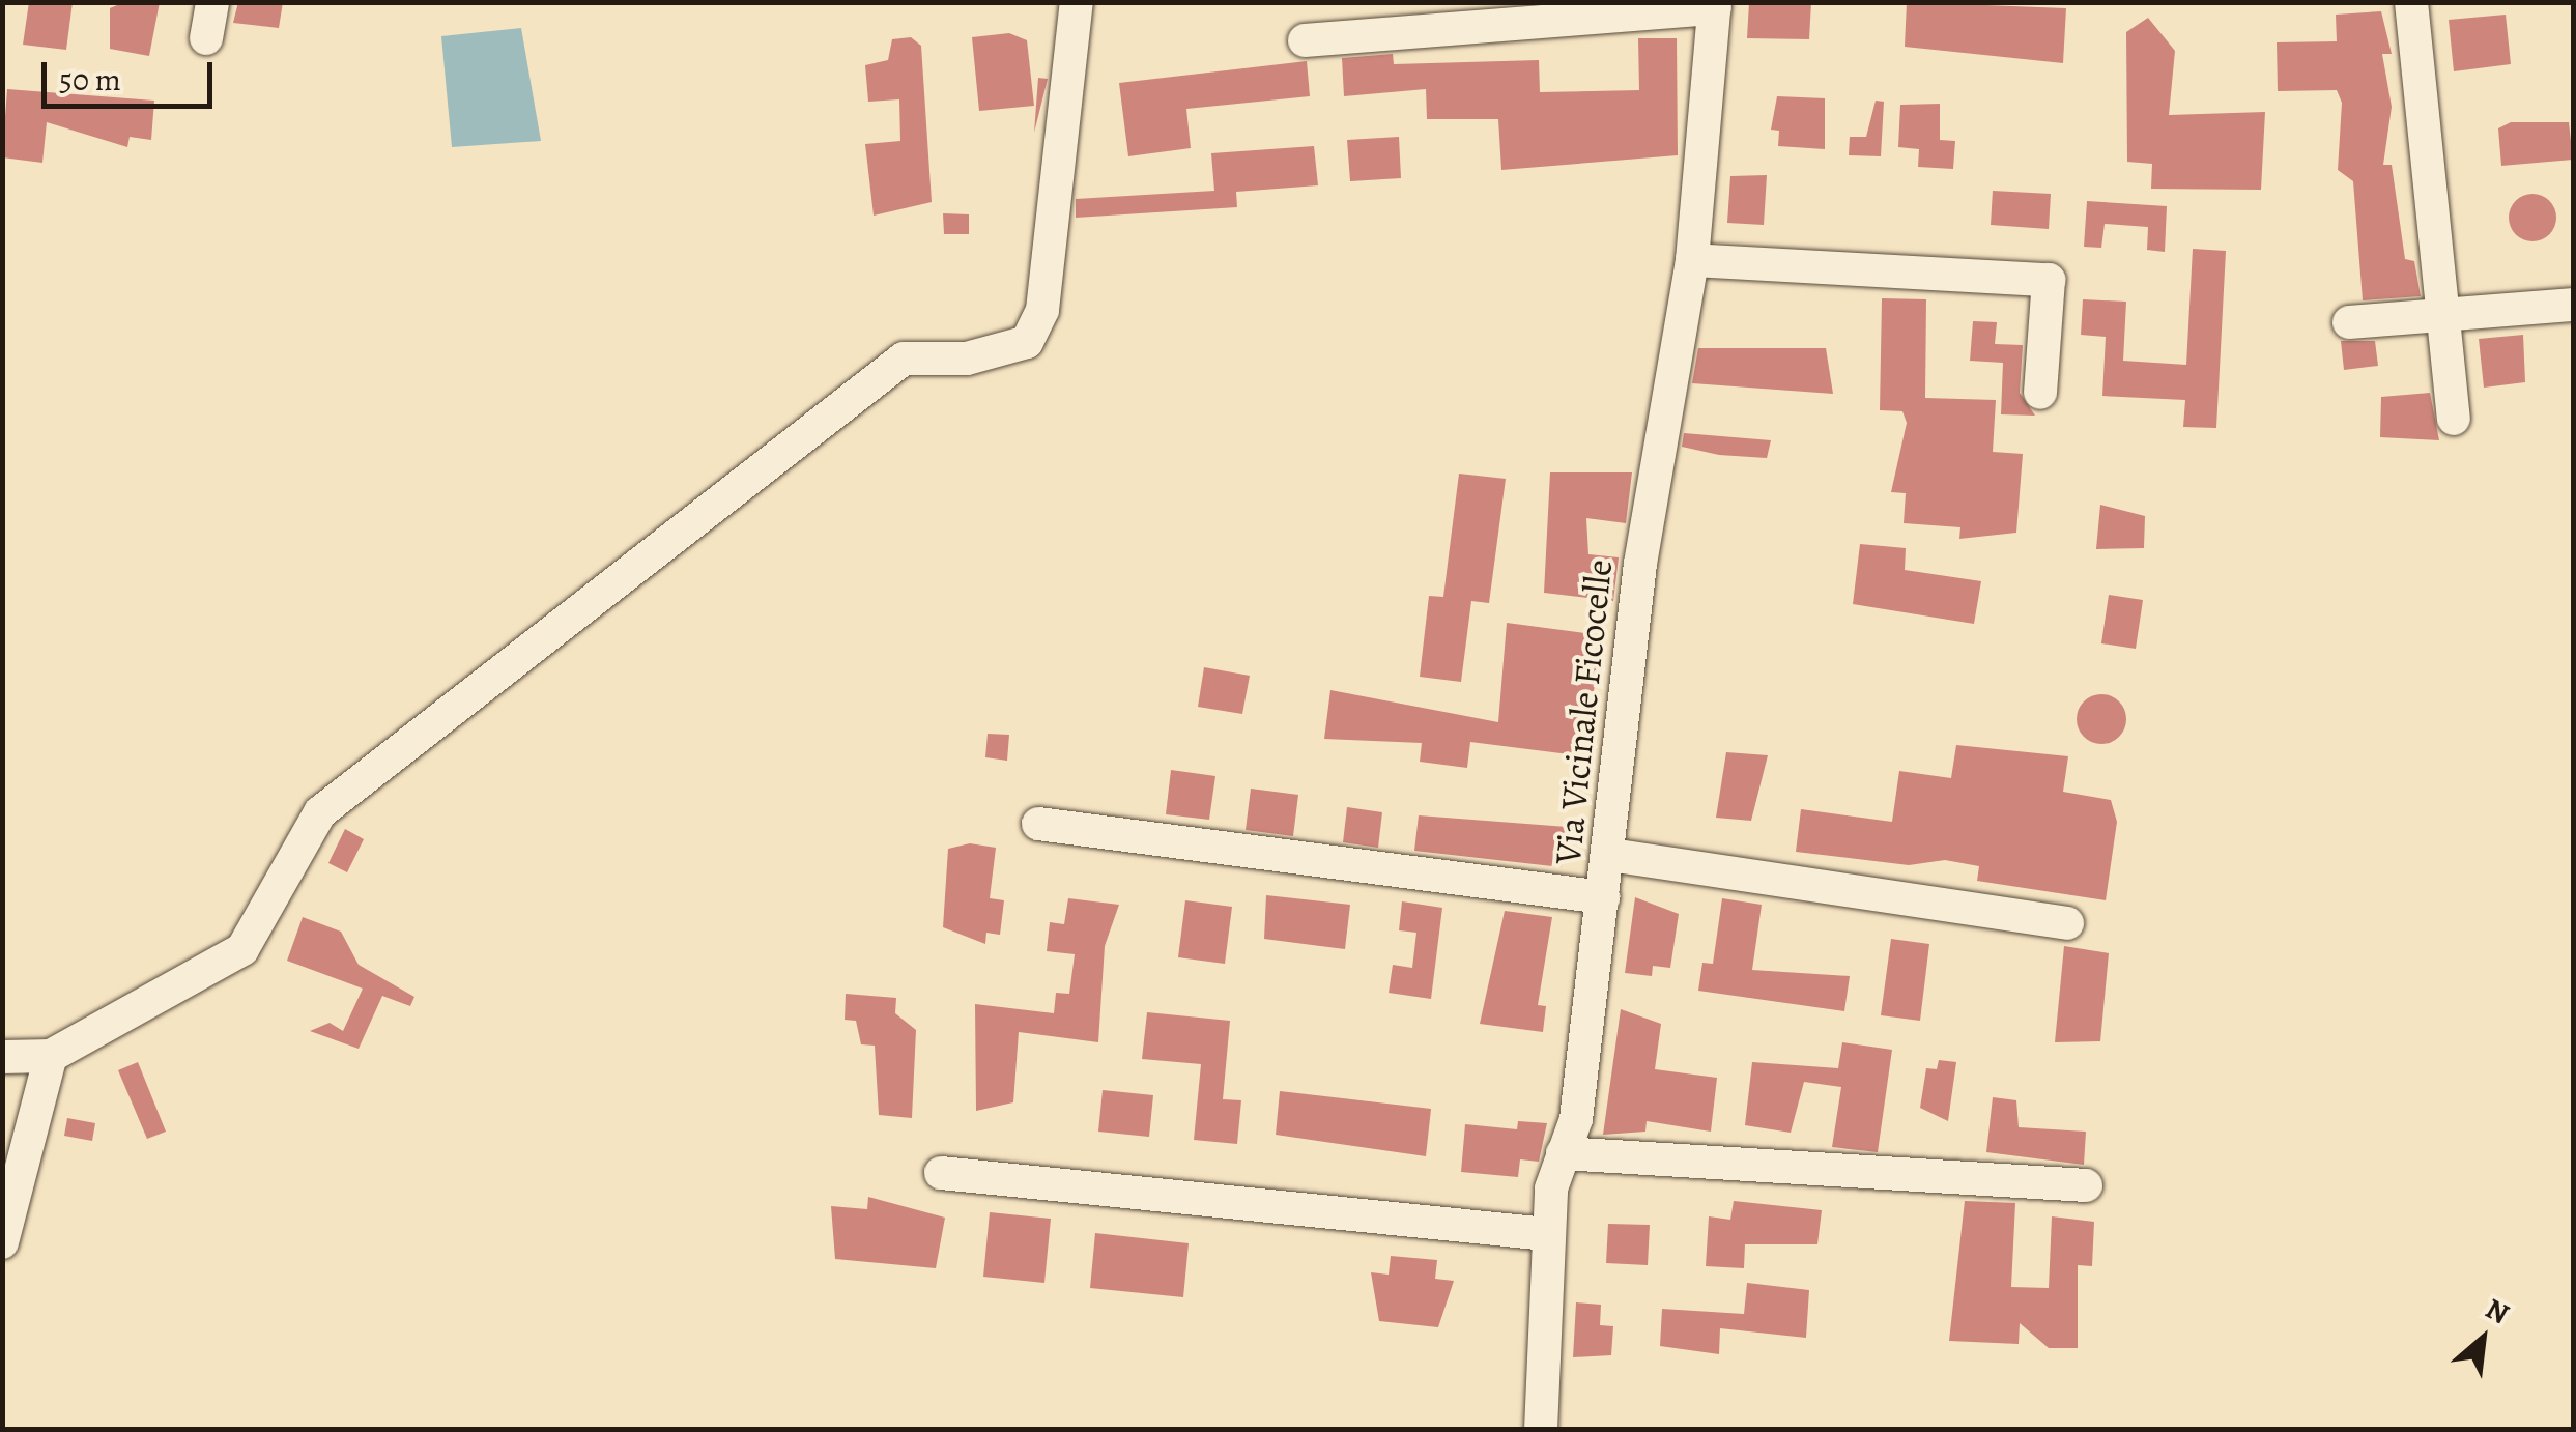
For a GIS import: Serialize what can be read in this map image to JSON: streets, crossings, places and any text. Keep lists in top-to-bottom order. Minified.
{"streets":{"street":["Via Vicinale Ficocelle"]},"scale_bar":"50 m","north":"top right"}
